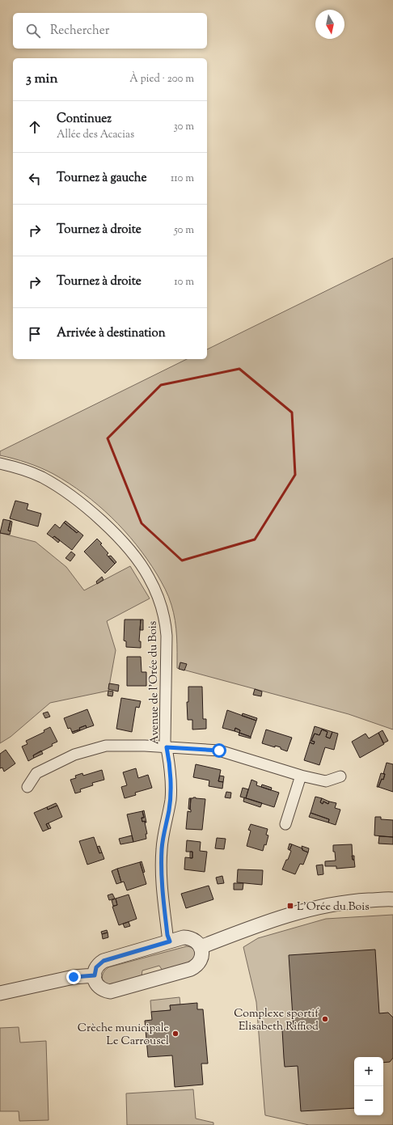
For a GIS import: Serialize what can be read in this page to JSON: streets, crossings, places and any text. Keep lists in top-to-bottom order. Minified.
{"streets":{"street":["Avenue de l'Orée du Bois"]},"places":{"transit":["L'Orée du Bois"],"other":["Complexe sportif Elisabeth Riffiod","Crèche municipale Le Carrousel"]},"north":"bottom","page":{"search":"Rechercher","heading":["3 min","À pied · 200 m"],"list":[["Continuez","Allée des Acacias","30 m"],["Tournez à gauche","110 m"],["Tournez à droite","50 m"],["Tournez à droite","10 m"],"Arrivée à destination"],"map_buttons":["+","−"]}}
